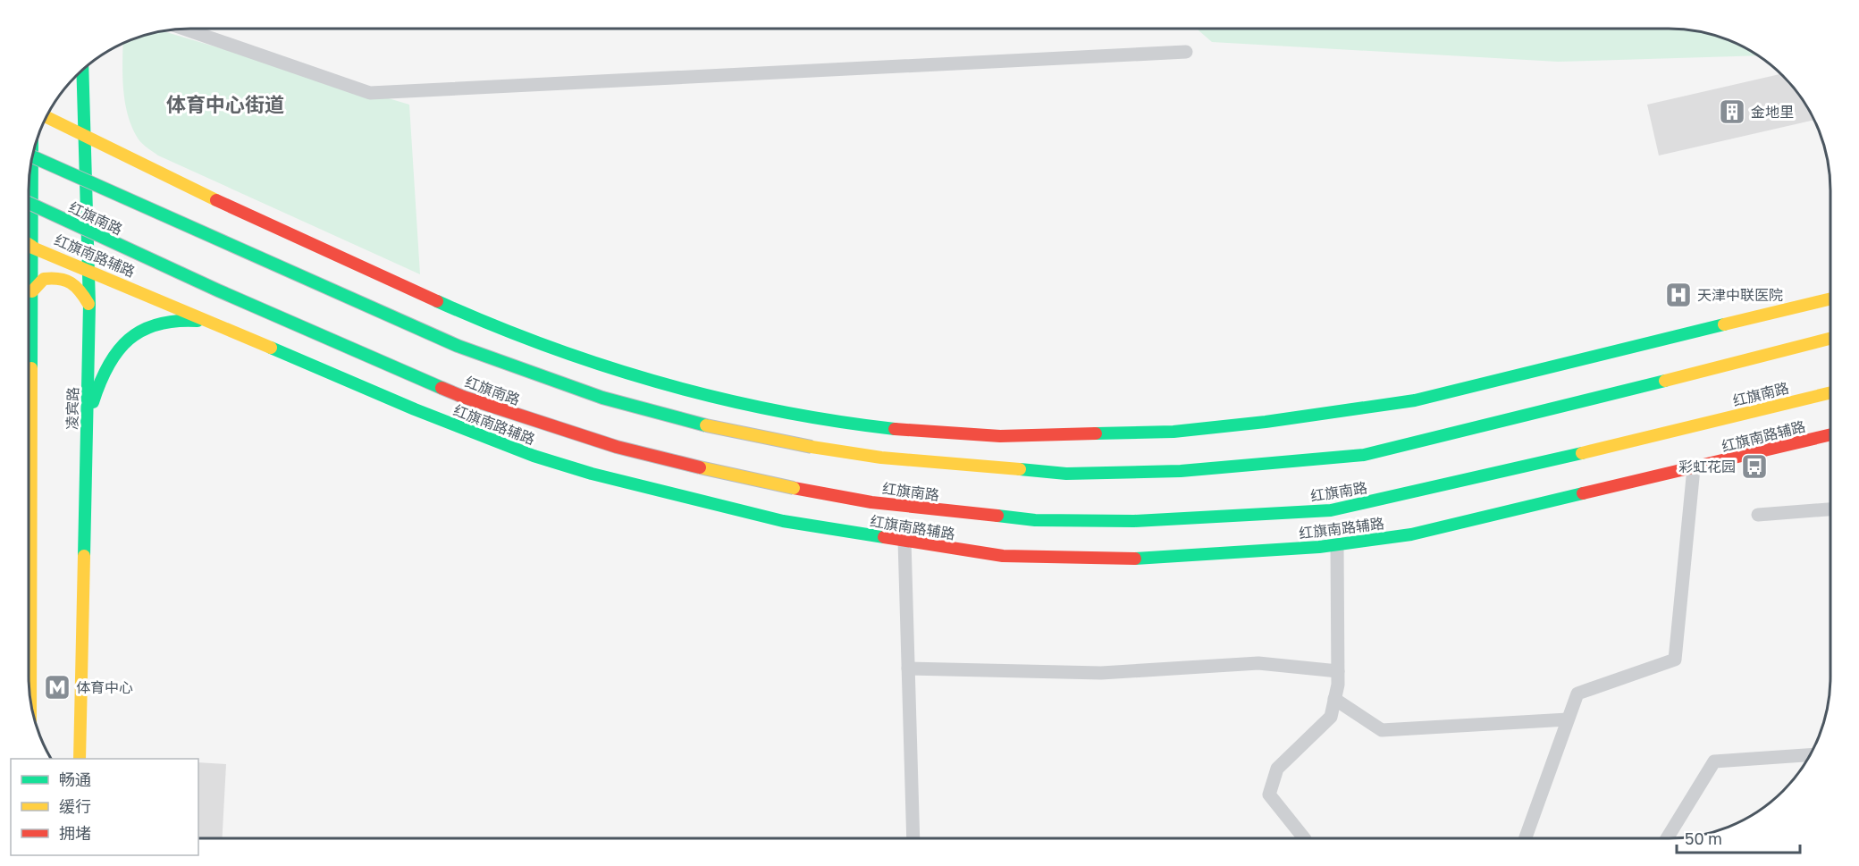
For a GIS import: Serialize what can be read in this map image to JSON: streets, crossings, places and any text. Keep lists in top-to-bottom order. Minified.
{"streets":{"main road":["红旗南路","红旗南路辅路","凌宾路"]},"crossings":[["红旗南路辅路","凌宾路"]],"districts":["体育中心街道"],"places":{"building":["金地里"],"hospital":["天津中联医院"],"bus stop":["彩虹花园"],"metro station":["体育中心"]},"legend":["畅通","缓行","拥堵"],"scale_bar":"50 m"}
